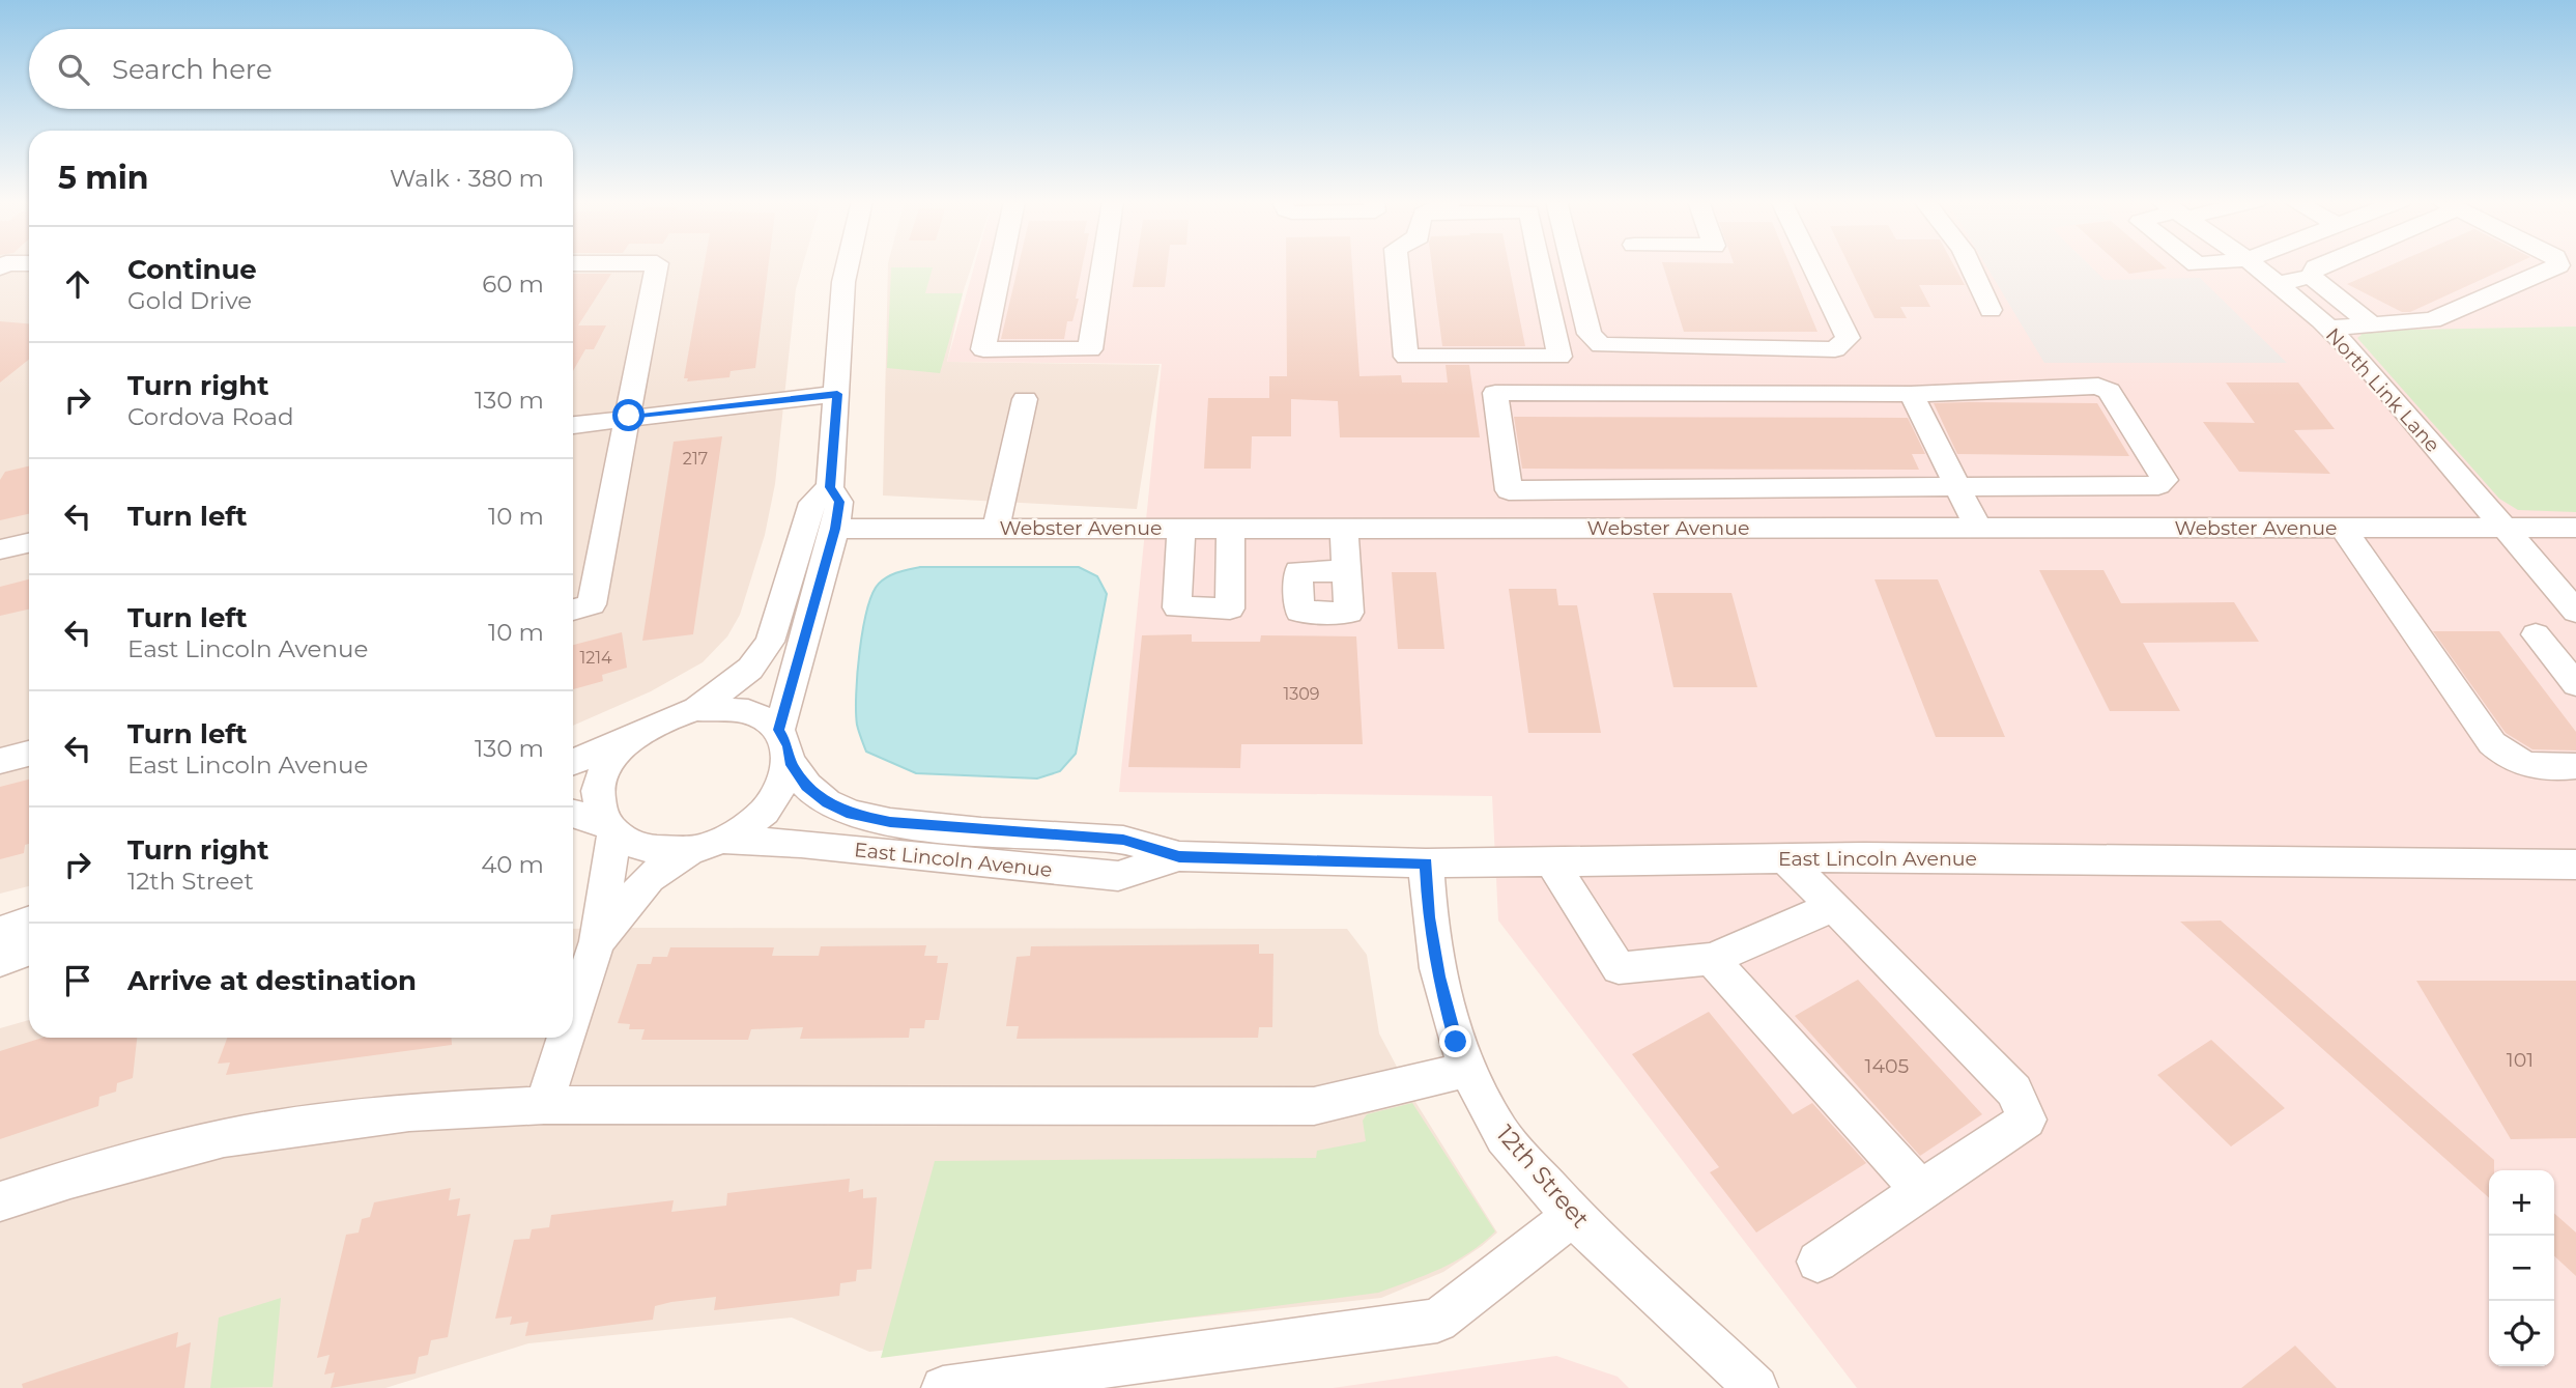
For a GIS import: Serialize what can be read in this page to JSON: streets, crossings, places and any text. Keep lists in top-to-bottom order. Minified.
{"streets":{"street":["North Link Lane","Webster Avenue","East Lincoln Avenue","12th Street"]},"crossings":[["North Link Lane","Webster Avenue"],["East Lincoln Avenue","12th Street"]],"house_numbers":["217","1214","1309","101","1405"],"page":{"search":"Search here","heading":["5 min","Walk · 380 m"],"list":[["Continue","Gold Drive","60 m"],["Turn right","Cordova Road","130 m"],["Turn left","10 m"],["Turn left","East Lincoln Avenue","10 m"],["Turn left","East Lincoln Avenue","130 m"],["Turn right","12th Street","40 m"],"Arrive at destination"],"map_buttons":["+","−"]}}
